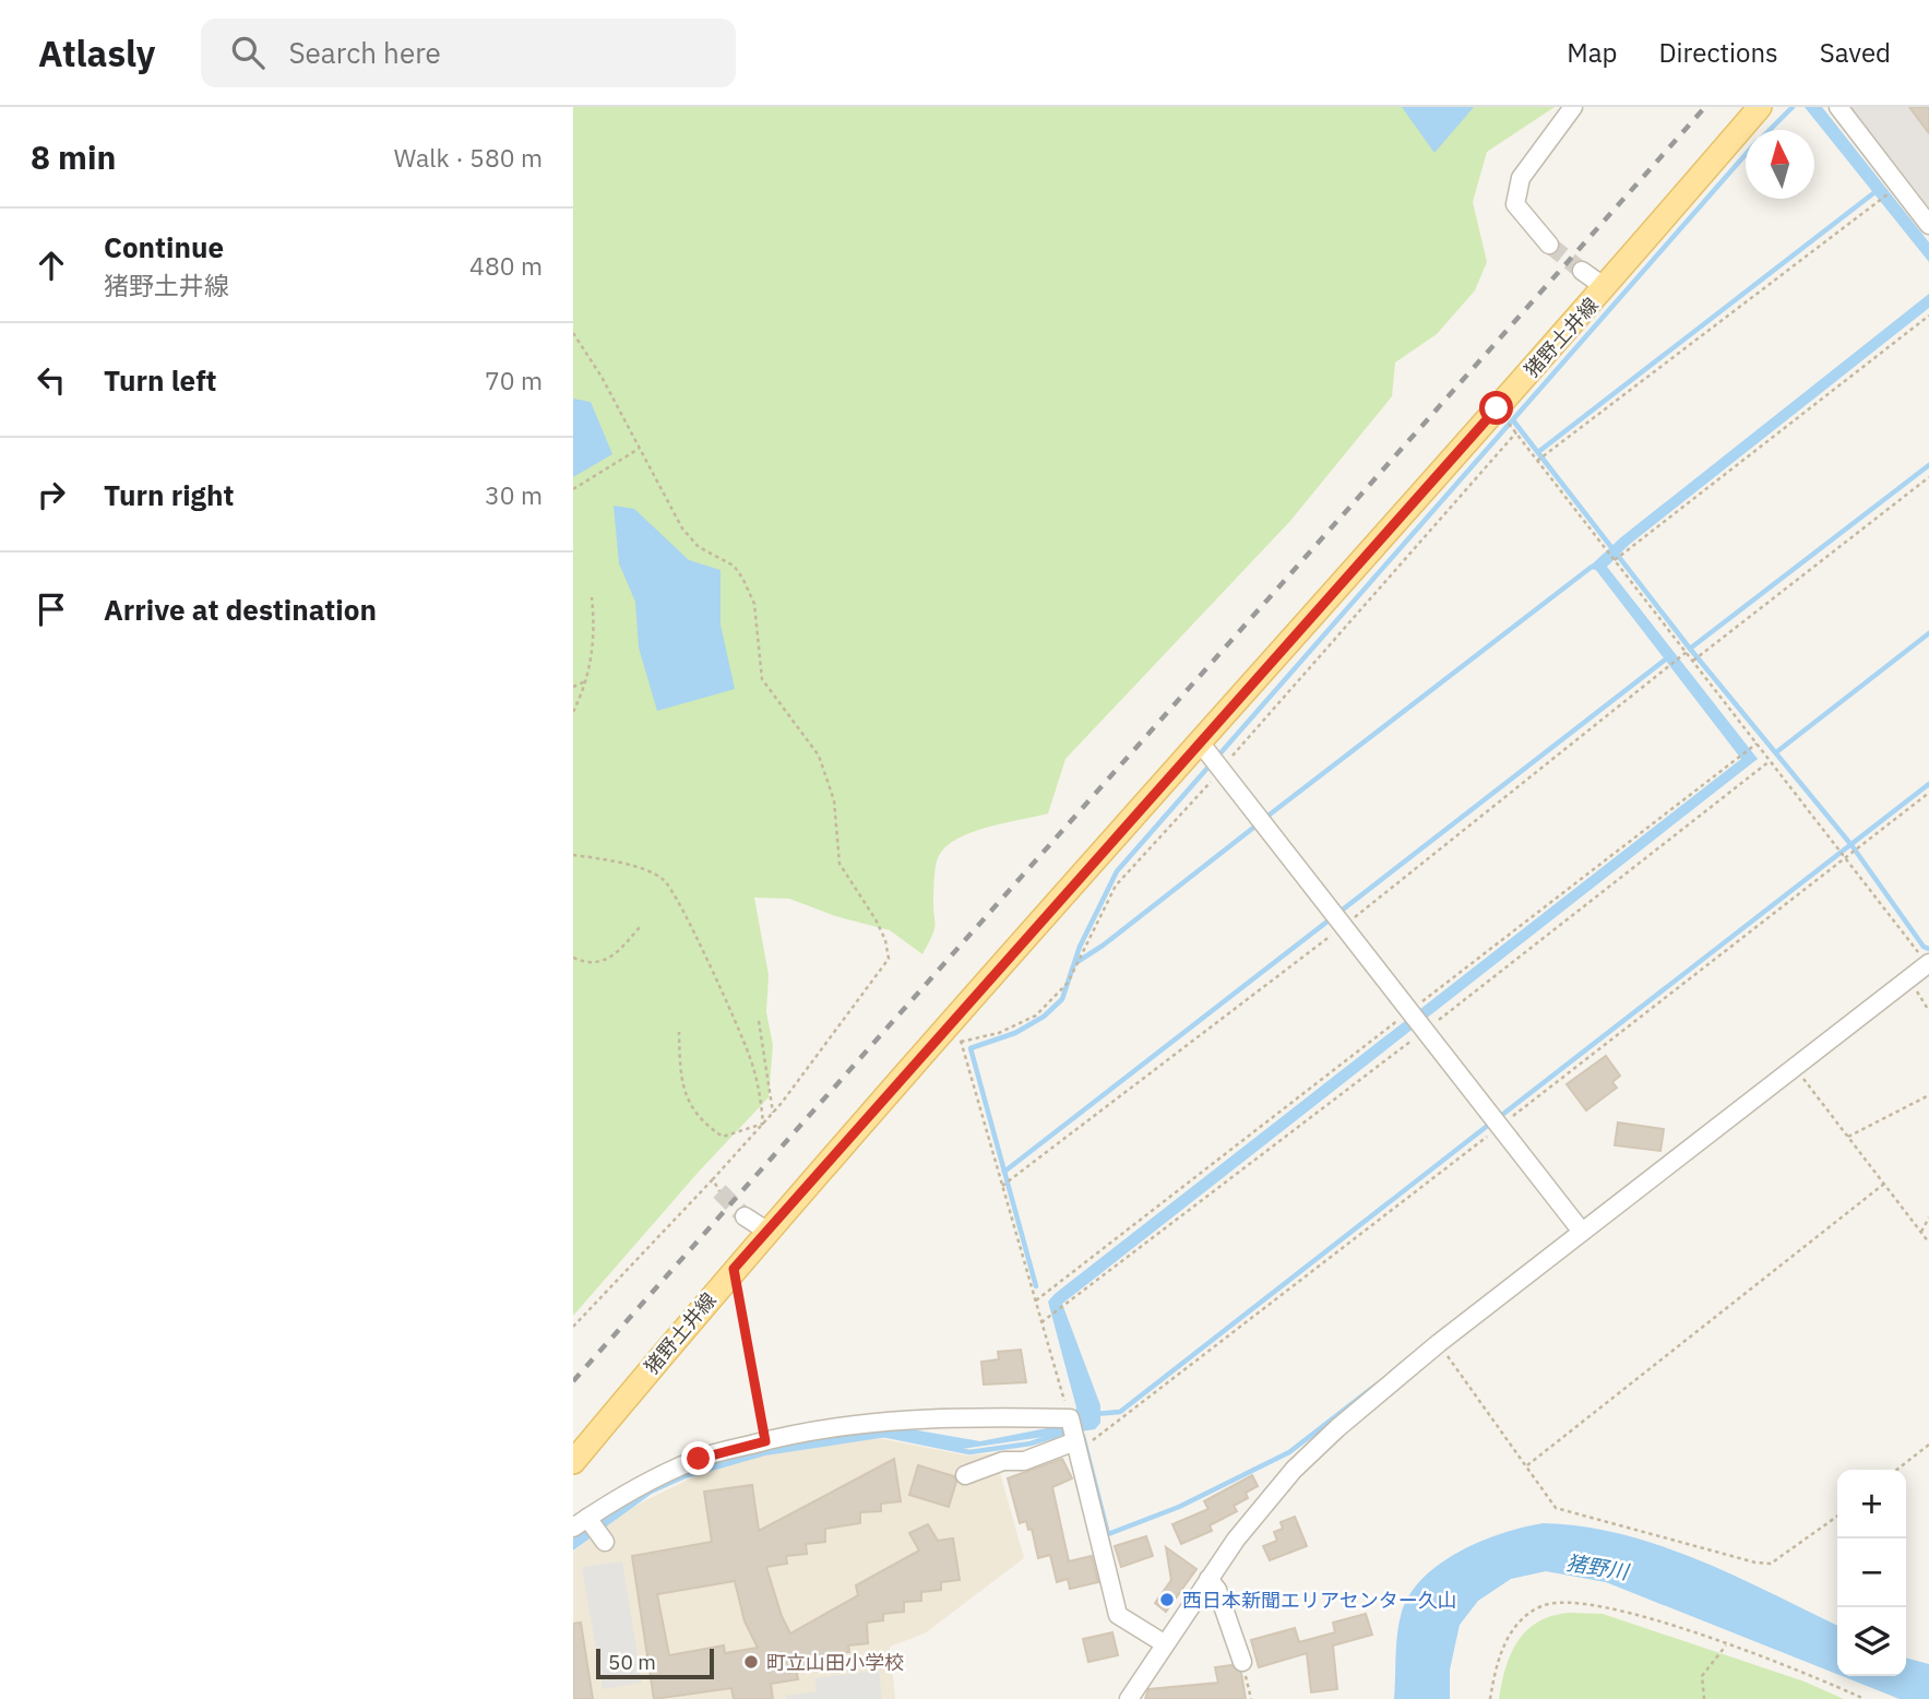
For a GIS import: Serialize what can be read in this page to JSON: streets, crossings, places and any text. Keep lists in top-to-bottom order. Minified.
{"streets":{"main road":["猪野土井線"]},"water":["猪野川"],"places":["西日本新聞エリアセンター久山","町立山田小学校"],"scale_bar":"50 m","north":"top","page":{"header":"Atlasly","search":"Search here","nav":["Map","Directions","Saved"],"heading":["8 min","Walk · 580 m"],"list":[["Continue","猪野土井線","480 m"],["Turn left","70 m"],["Turn right","30 m"],"Arrive at destination"],"map_buttons":["+","−"],"scale":"50 m"}}
